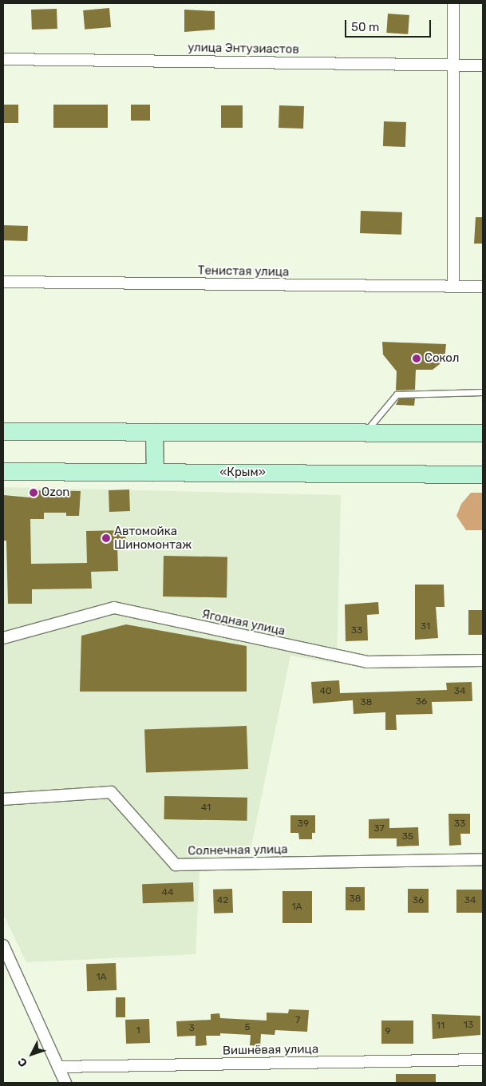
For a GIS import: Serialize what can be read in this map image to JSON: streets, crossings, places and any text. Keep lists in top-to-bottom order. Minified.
{"streets":{"main road":["«Крым»"],"street":["улица Энтузиастов","Тенистая улица","Ягодная улица","Солнечная улица","Вишнёвая улица"]},"places":["Сокол","Ozon","Автомойка Шиномонтаж"],"house_numbers":["31","33","40","34","36","38","41","39","33","37","35","44","38","42","36","34","1А","1А","7","13","11","5","3","1","9"],"scale_bar":"50 m","north":"bottom left"}
